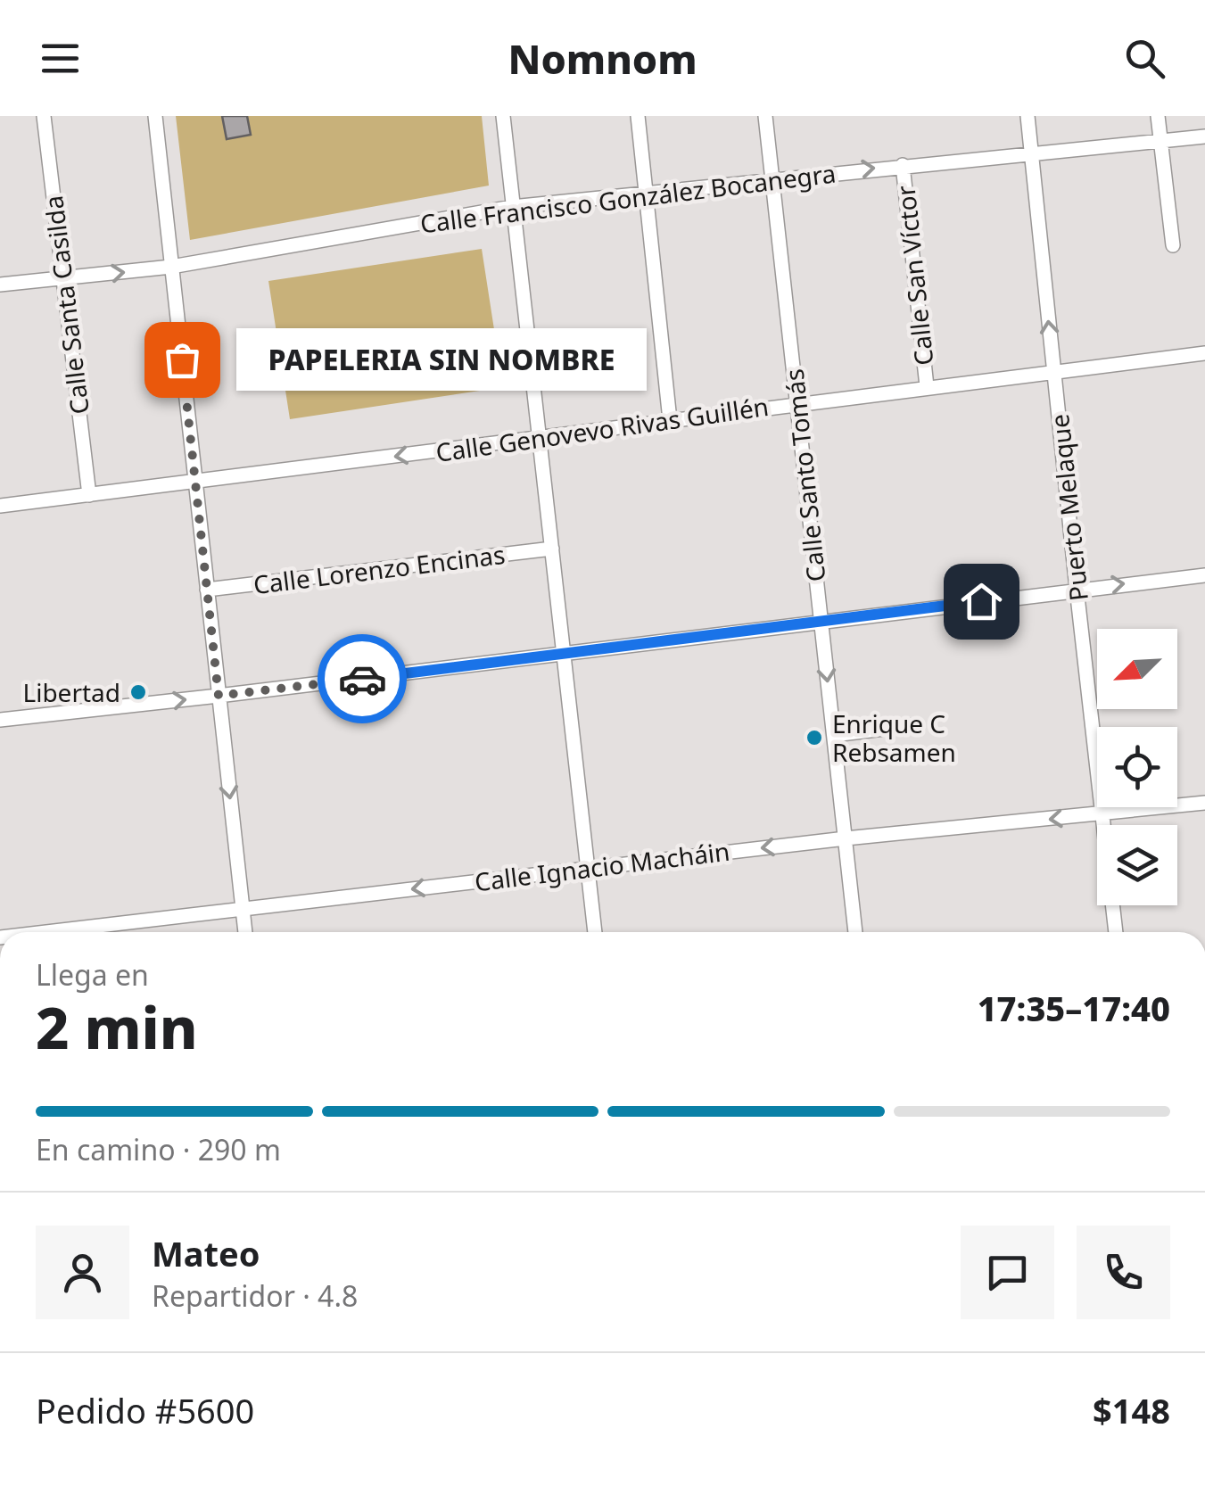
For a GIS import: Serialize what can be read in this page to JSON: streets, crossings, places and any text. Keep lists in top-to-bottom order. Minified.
{"streets":{"street":["Calle Francisco González Bocanegra","Calle San Víctor","Calle Santa Casilda","Calle Genovevo Rivas Guillén","Calle Santo Tomás","Puerto Melaque","Calle Lorenzo Encinas","Calle Ignacio Macháin"]},"crossings":[["Calle Francisco González Bocanegra","Calle San Víctor"],["Calle Francisco González Bocanegra","Calle Santa Casilda"],["Calle Francisco González Bocanegra","Calle Santo Tomás"],["Calle Francisco González Bocanegra","Puerto Melaque"],["Calle San Víctor","Calle Genovevo Rivas Guillén"],["Calle Santa Casilda","Calle Genovevo Rivas Guillén"],["Calle Genovevo Rivas Guillén","Calle Santo Tomás"],["Calle Genovevo Rivas Guillén","Puerto Melaque"],["Calle Santo Tomás","Calle Ignacio Macháin"],["Puerto Melaque","Calle Ignacio Macháin"]],"one_way":["Calle Ignacio Macháin"],"places":["PAPELERIA SIN NOMBRE","Libertad","Enrique C Rebsamen"],"north":"bottom left","page":{"header":"Nomnom","bubble":"PAPELERIA SIN NOMBRE","heading":["2 min","Llega en","17:35–17:40"],"panel":["Mateo","Repartidor · 4.8","Pedido #5600","$148"],"bar":"En camino · 290 m"}}
